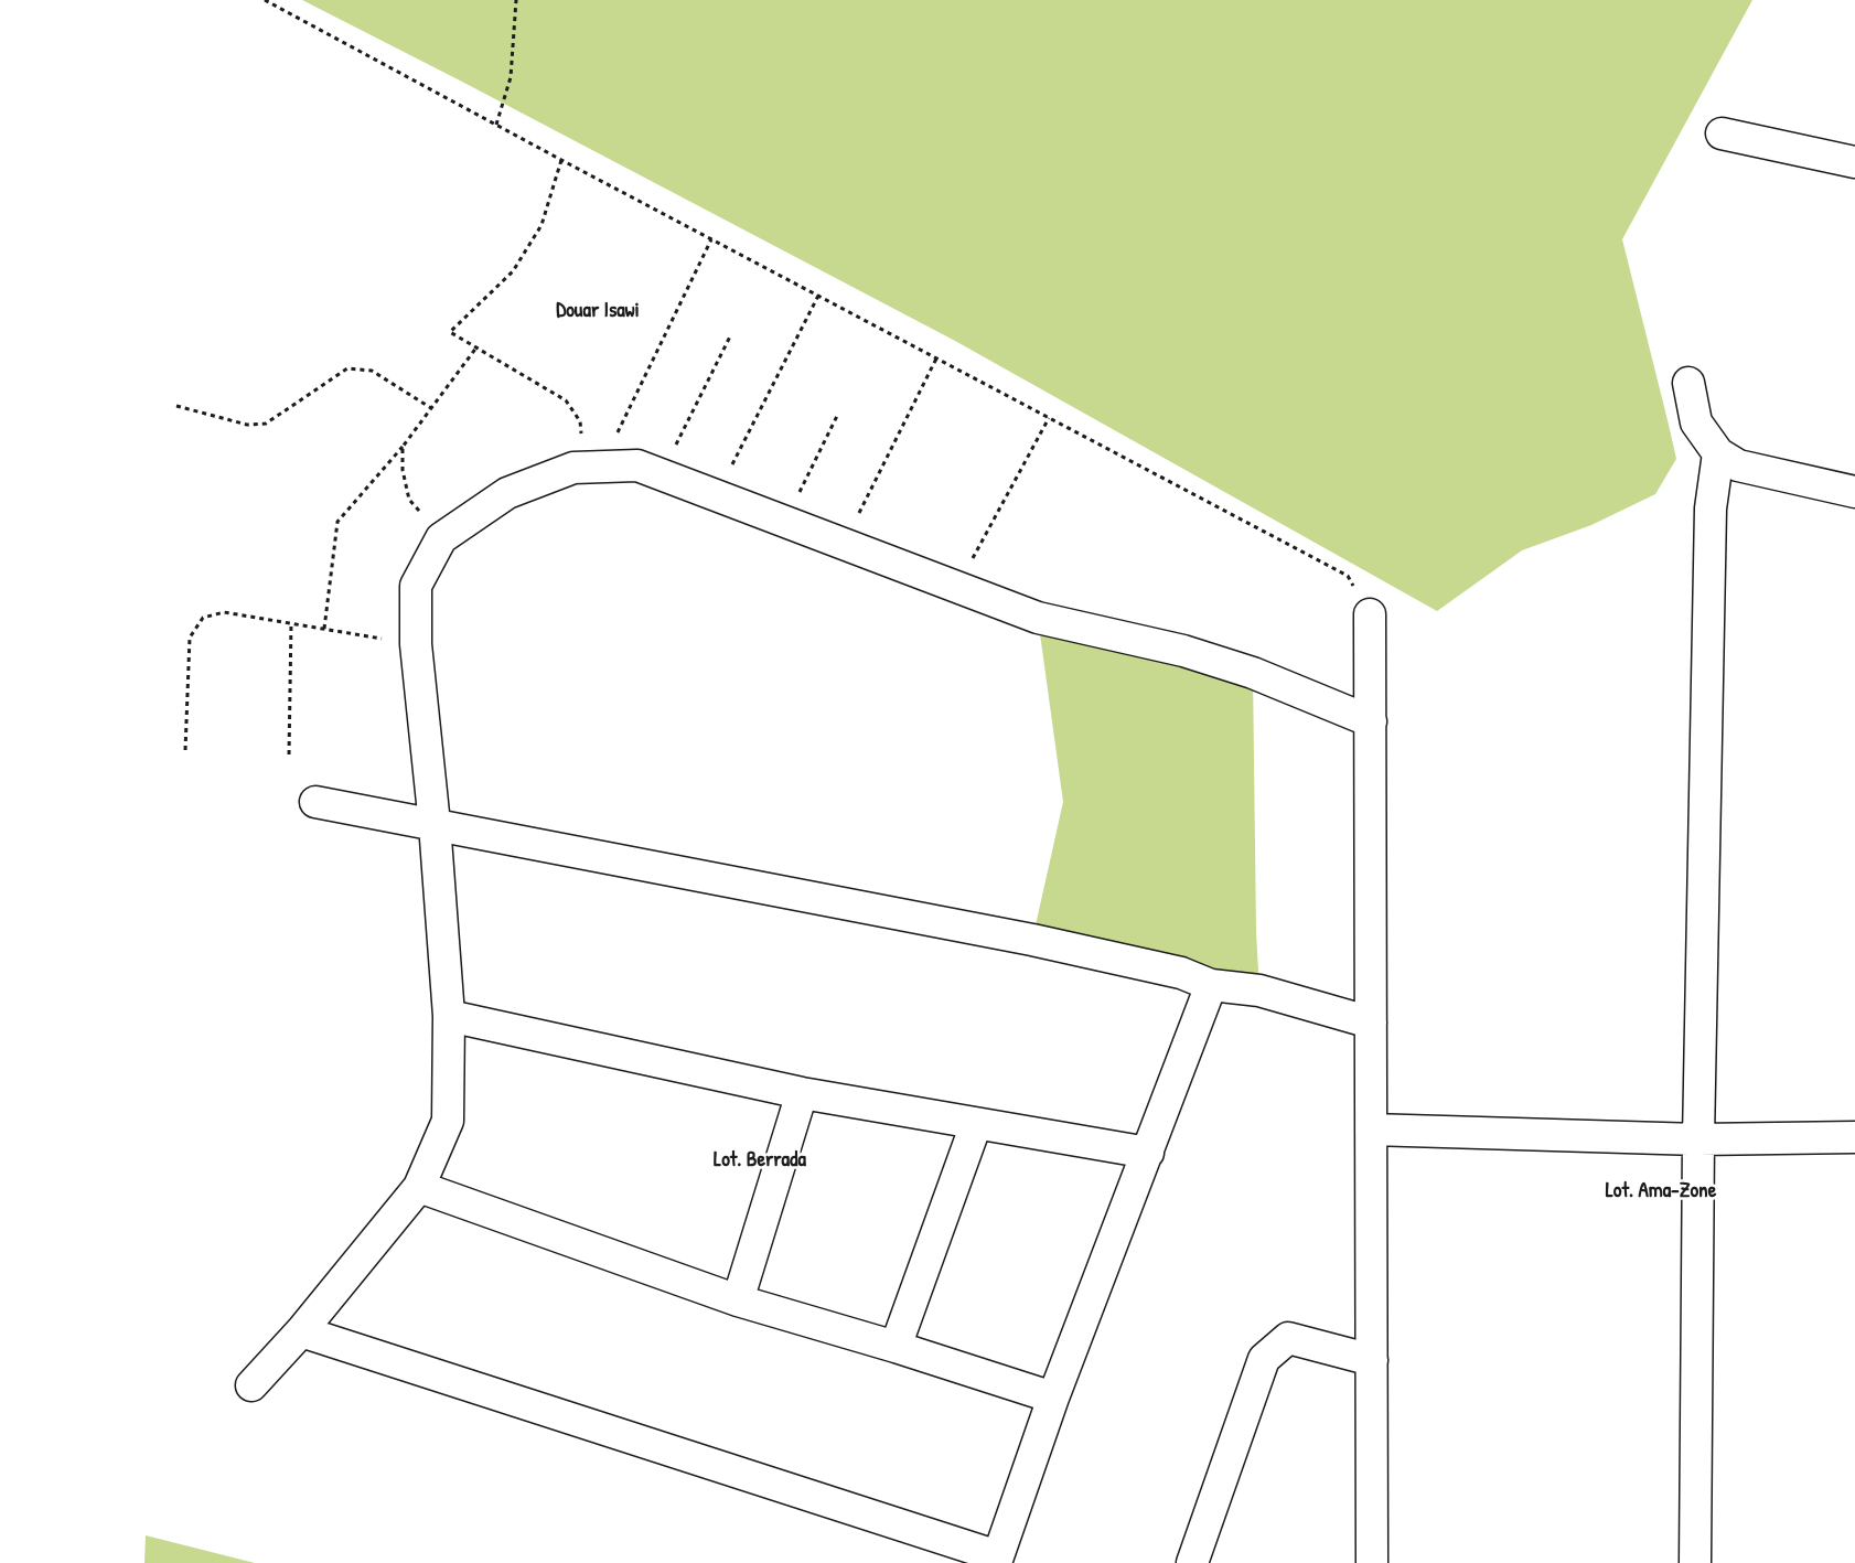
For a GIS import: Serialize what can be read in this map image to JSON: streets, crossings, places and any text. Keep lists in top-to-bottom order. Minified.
{"districts":["Douar Isawi","Lot. Berrada","Lot. Ama-Zone"]}
